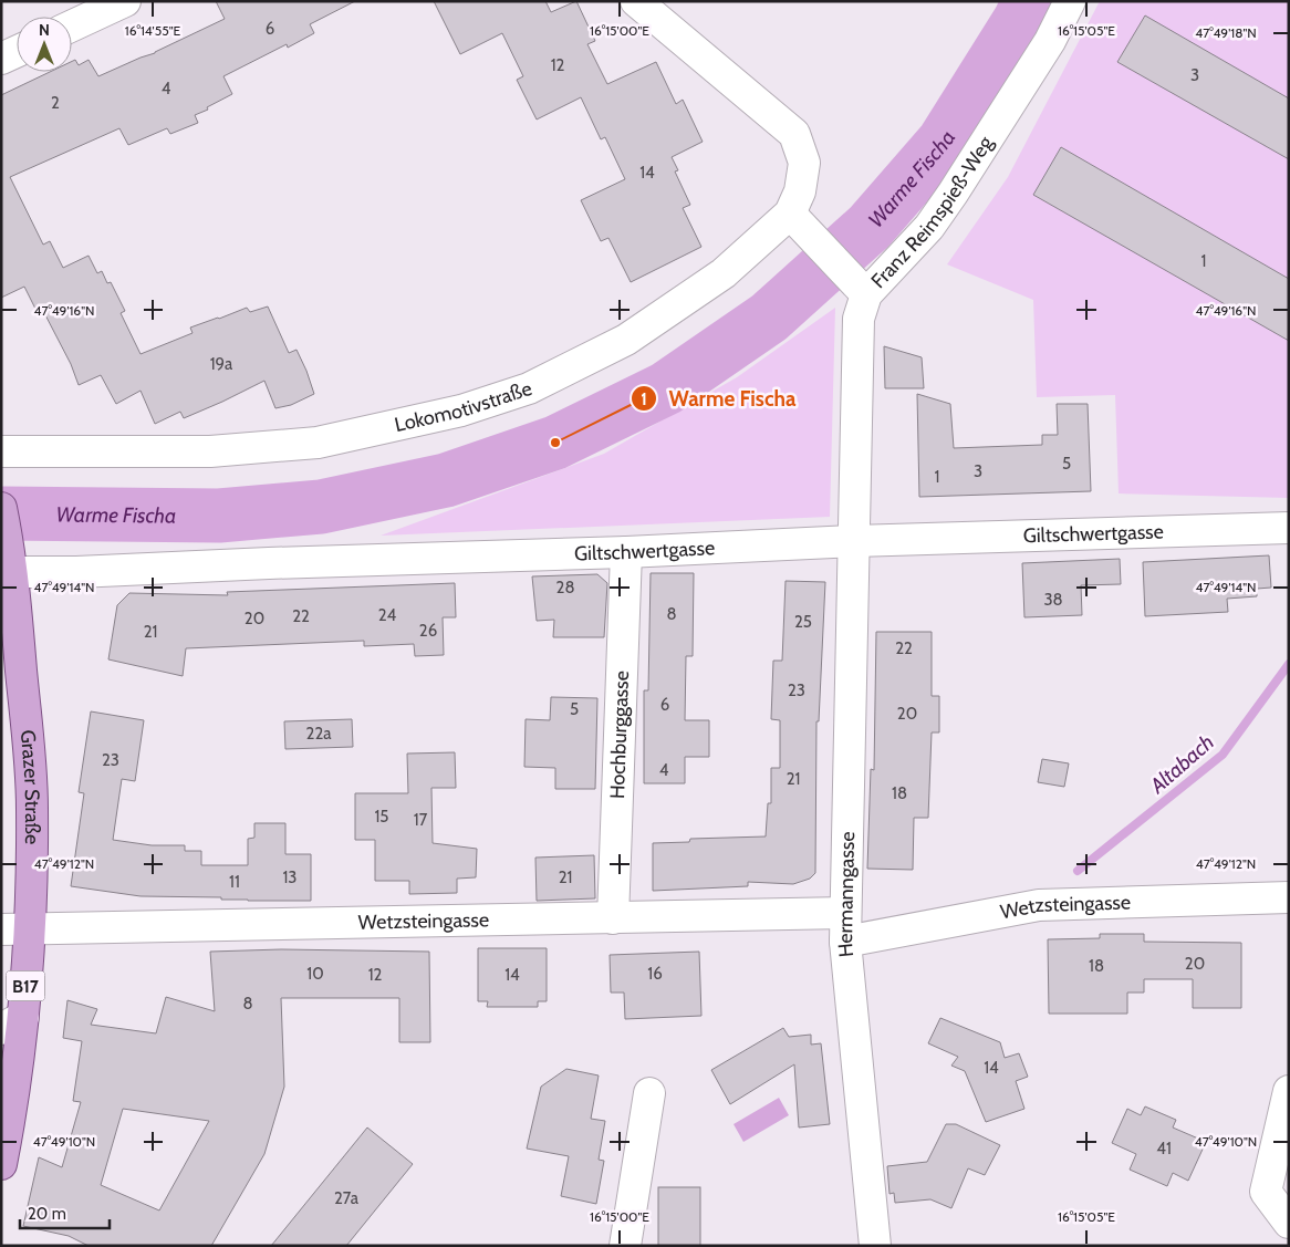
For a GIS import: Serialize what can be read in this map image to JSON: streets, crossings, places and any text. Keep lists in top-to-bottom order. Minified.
{"streets":{"main road":["Grazer Straße","B17"],"street":["Franz Reimspieß-Weg","Lokomotivstraße","Giltschwertgasse","Hochburggasse","Hermanngasse","Wetzsteingasse"]},"crossings":[["Franz Reimspieß-Weg","Giltschwertgasse"],["Franz Reimspieß-Weg","Hermanngasse"],["Giltschwertgasse","Hochburggasse"],["Giltschwertgasse","Grazer Straße"],["Giltschwertgasse","Hermanngasse"],["Hochburggasse","Wetzsteingasse"],["Grazer Straße","Wetzsteingasse"],["Hermanngasse","Wetzsteingasse"]],"water":["Warme Fischa","Altabach"],"places":["Warme Fischa"],"house_numbers":["6","12","3","4","2","14","1","19a","5","3","1","28","38","8","24","22","20","25","26","21","22","23","6","5","20","22a","23","4","21","18","15","17","13","21","11","20","18","10","16","12","14","8","14","41","27a"],"scale_bar":"20 m","north":"top","coordinates":["16°14'55\"E","16°15'00\"E","16°15'05\"E","47°49'18\"N","47°49'16\"N","47°49'14\"N","47°49'12\"N","47°49'10\"N"]}
